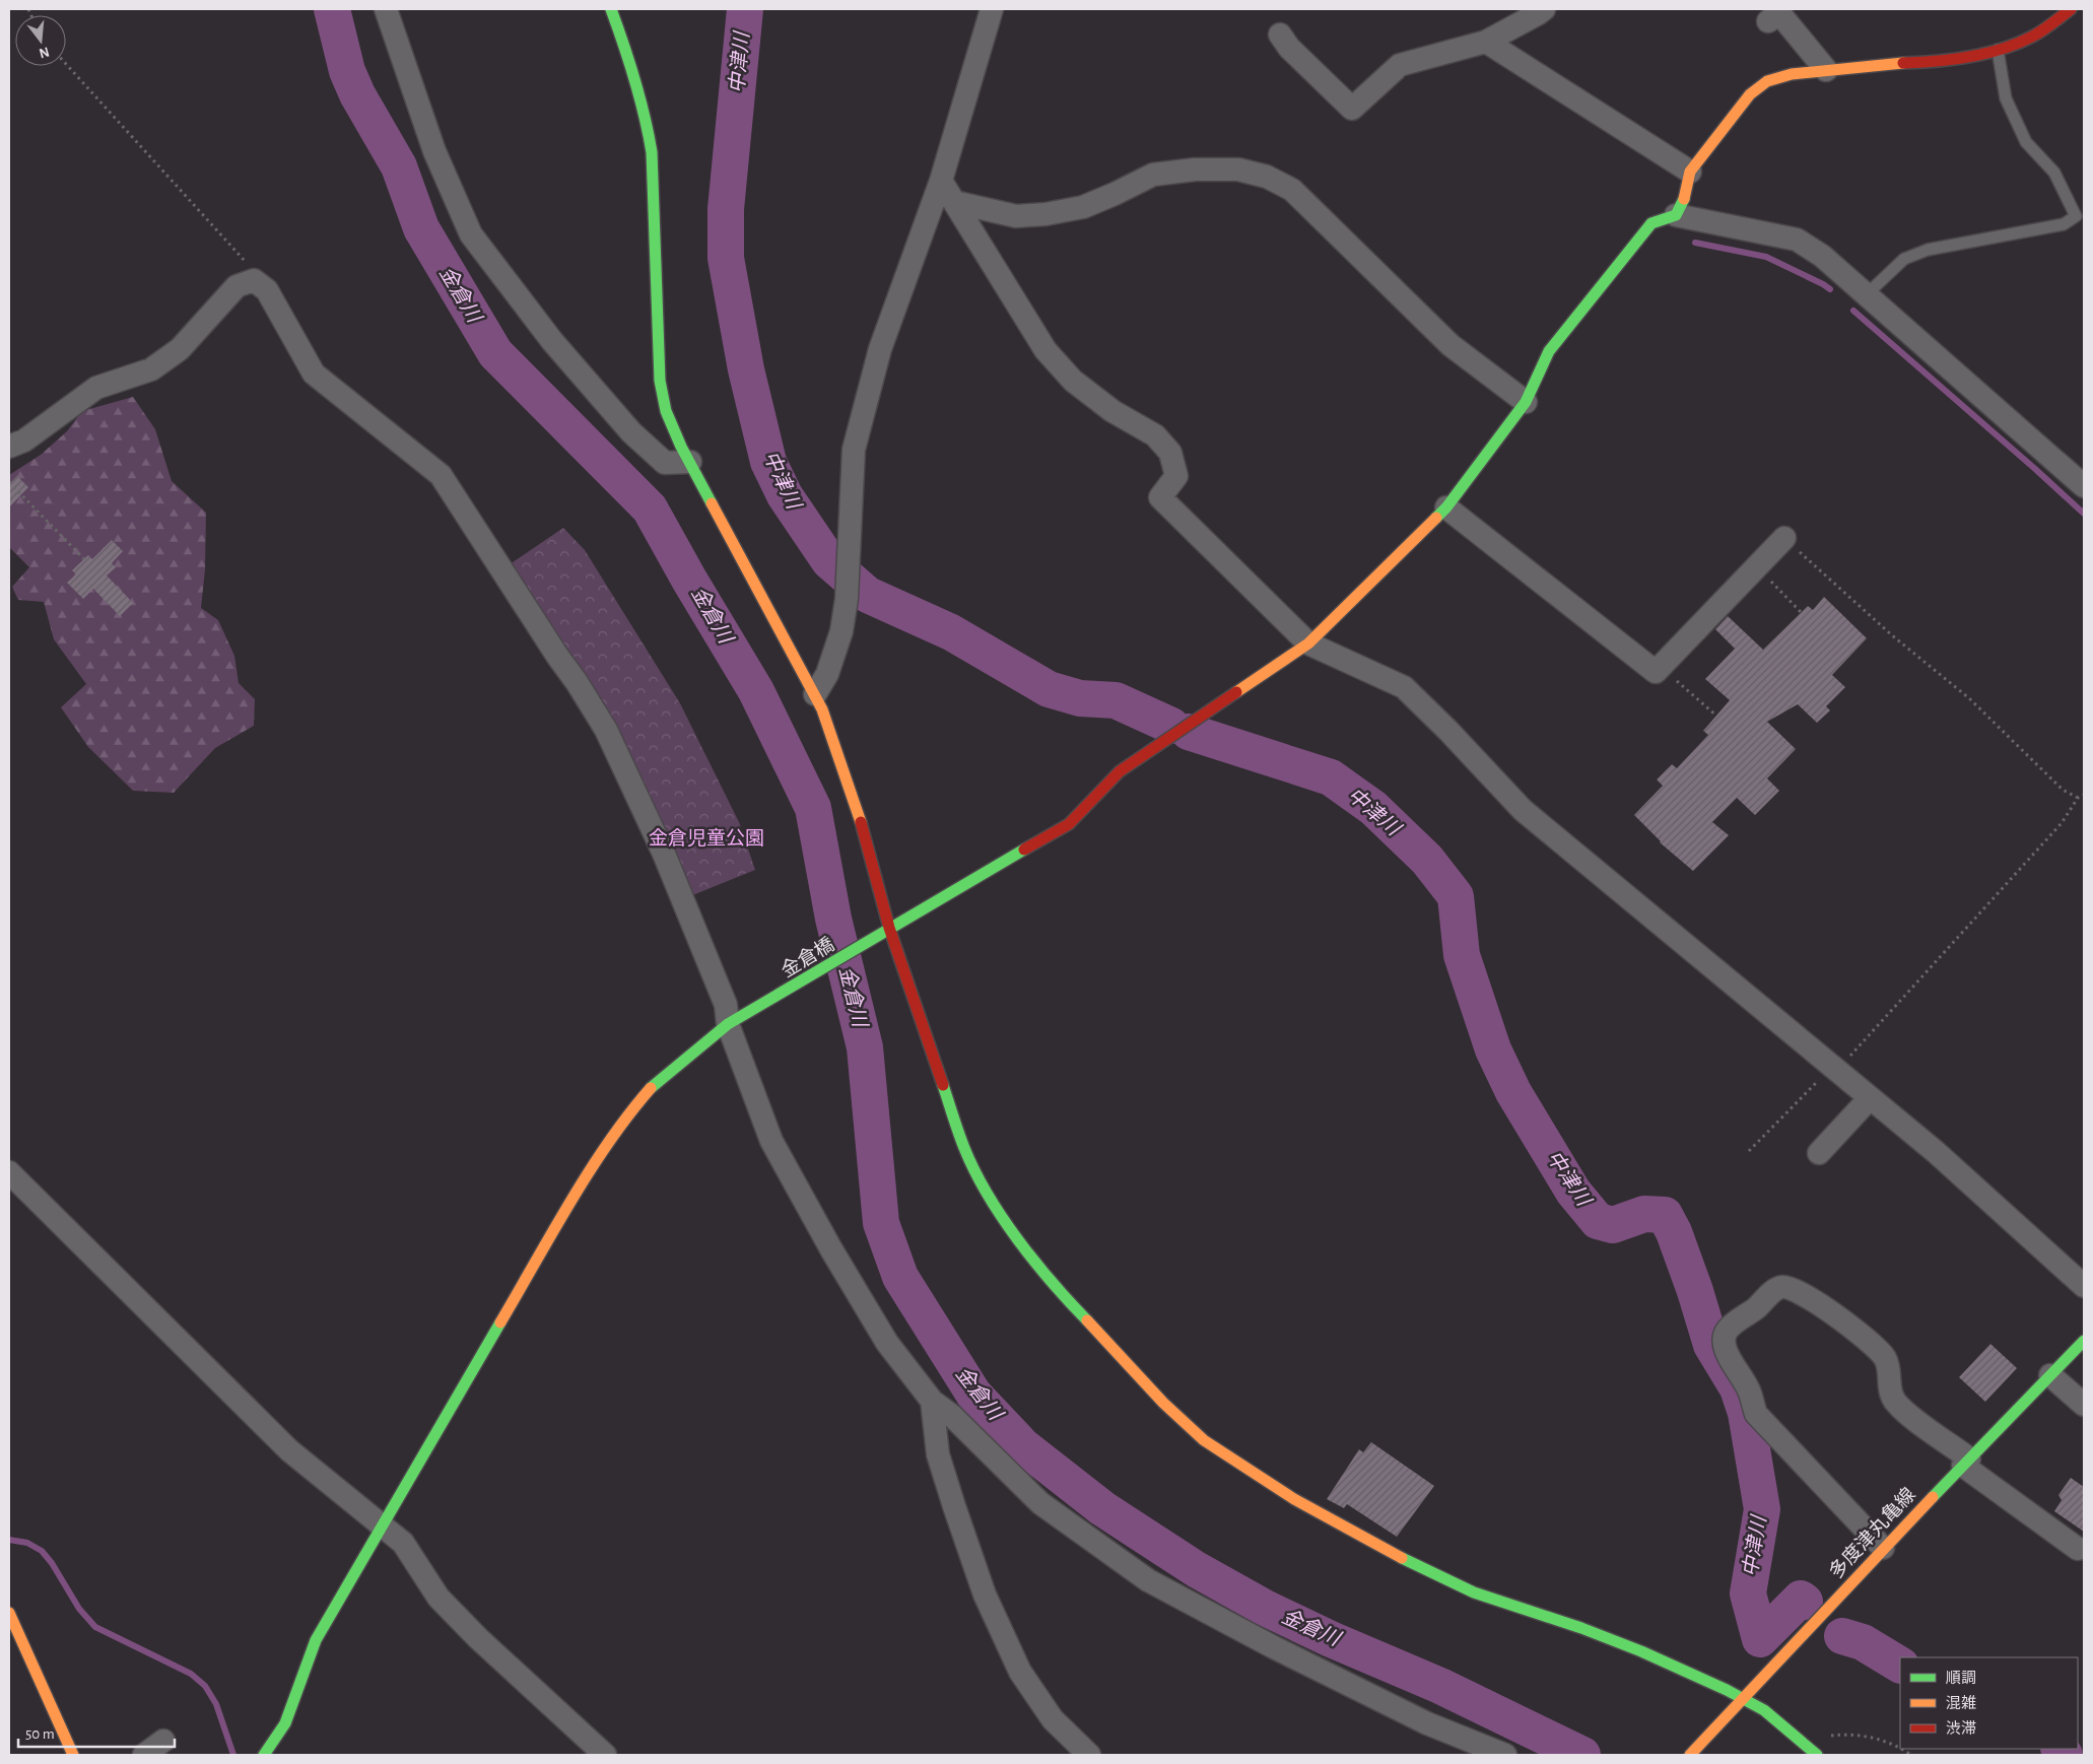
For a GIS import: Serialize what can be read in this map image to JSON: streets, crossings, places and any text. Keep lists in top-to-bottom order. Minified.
{"streets":{"street":["金倉橋","多度津丸亀線"]},"water":["中津川","金倉川"],"parks":["金倉児童公園"],"legend":["順調","混雑","渋滞"],"scale_bar":"50 m","north":"bottom"}
